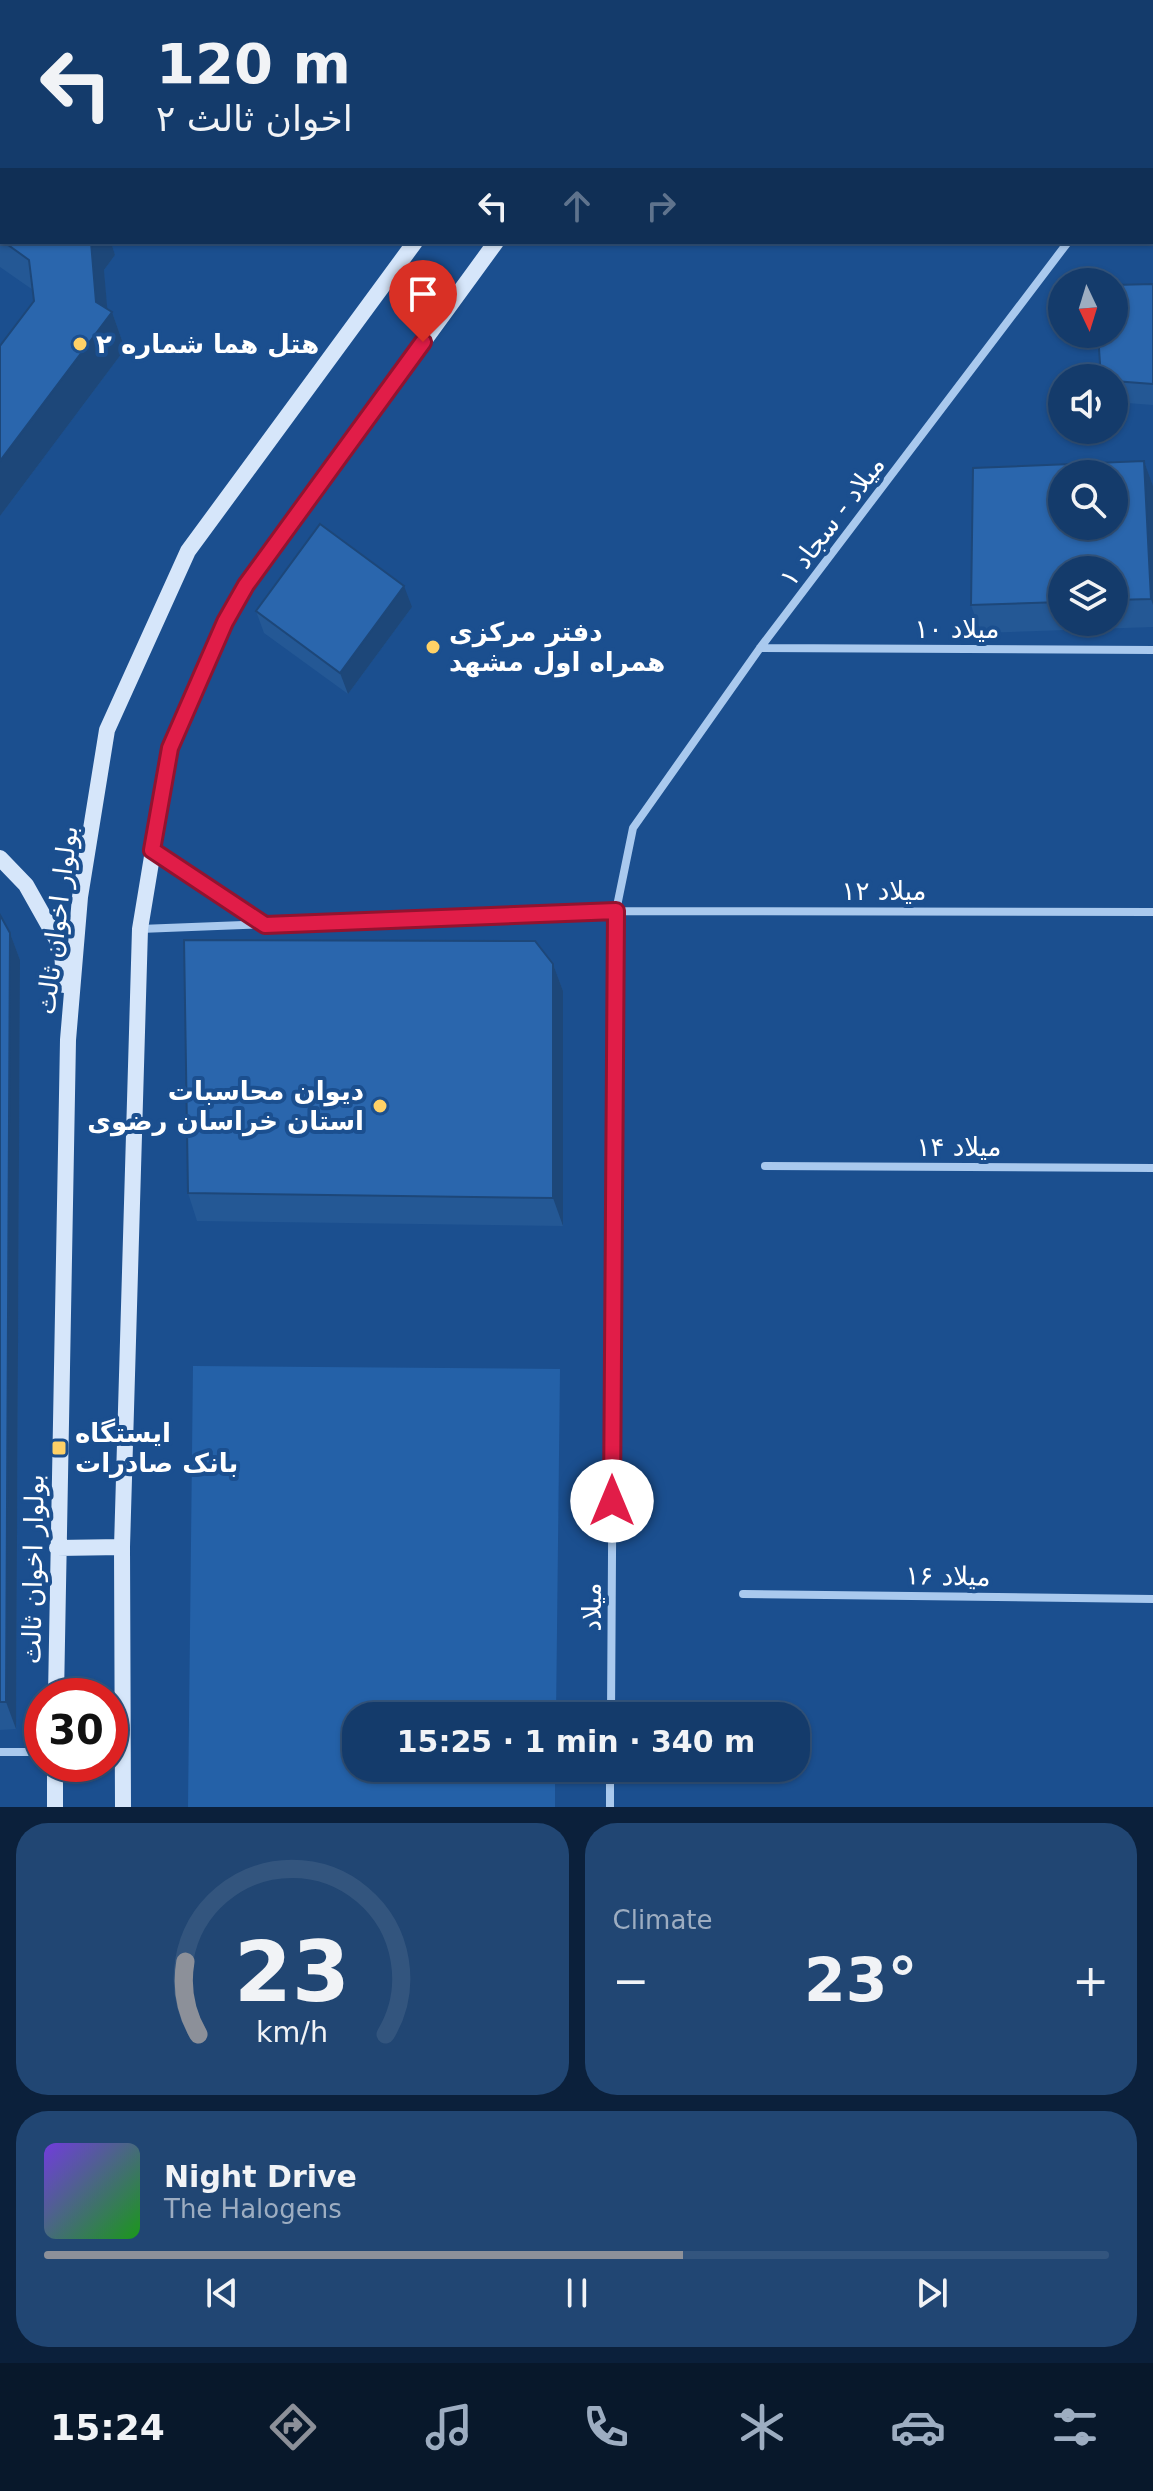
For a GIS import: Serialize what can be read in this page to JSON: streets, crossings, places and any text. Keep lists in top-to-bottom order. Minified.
{"streets":{"street":["میلاد - سجاد ۱","میلاد ۱۰","میلاد ۱۲","بولوار اخوان ثالث","میلاد ۱۴","میلاد ۱۶","میلاد"]},"crossings":[["میلاد - سجاد ۱","میلاد ۱۰"],["میلاد - سجاد ۱","میلاد"],["میلاد ۱۲","میلاد"]],"places":{"other":["هتل هما شماره ۲","دفتر مرکزی همراه اول مشهد","دیوان محاسبات استان خراسان رضوی"],"transit":["ایستگاه بانک صادرات"]},"north":"bottom","page":{"turn":["120 m","اخوان ثالث ۲"],"limit":"30","trip":"15:25 · 1 min · 340 m","tile":"Climate","heat":["−","23°","+"],"song":["Night Drive","The Halogens"],"tabs":"15:24","gauge":["23","km/h"]}}
